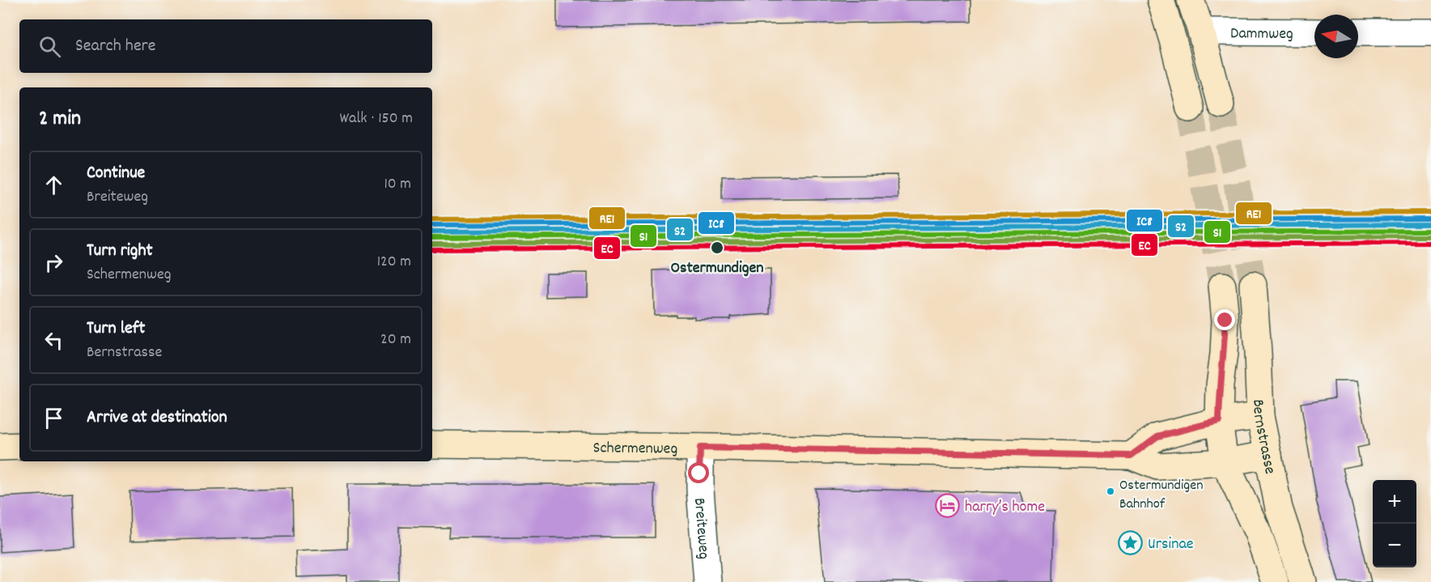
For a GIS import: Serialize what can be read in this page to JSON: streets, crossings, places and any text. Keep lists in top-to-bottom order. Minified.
{"streets":{"street":["Dammweg","Bernstrasse","Schermenweg","Breiteweg"]},"crossings":[["Bernstrasse","Schermenweg"],["Schermenweg","Breiteweg"]],"places":{"other":["Ostermundigen","Ostermundigen Bahnhof"],"hotel":["harry’s home"],"place":["Ursinae"]},"lines":["transit line RE1","transit line IC8","transit line S2","transit line S1","transit line EC"],"north":"left","page":{"search":"Search here","heading":["2 min","Walk · 150 m"],"list":[["Continue","Breiteweg","10 m"],["Turn right","Schermenweg","120 m"],["Turn left","Bernstrasse","20 m"],"Arrive at destination"],"map_buttons":["+","−"]}}
